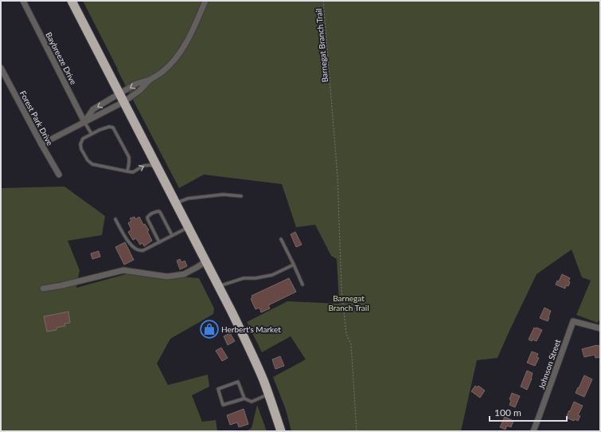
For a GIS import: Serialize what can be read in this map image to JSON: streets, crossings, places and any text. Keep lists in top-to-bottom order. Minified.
{"streets":{"street":["Baybreeze Drive","Forest Park Drive","Johnson Street"],"path":["Barnegat Branch Trail"]},"parks":["Barnegat Branch Trail"],"places":{"shop":["Herbert's Market"]},"scale_bar":"100 m"}
